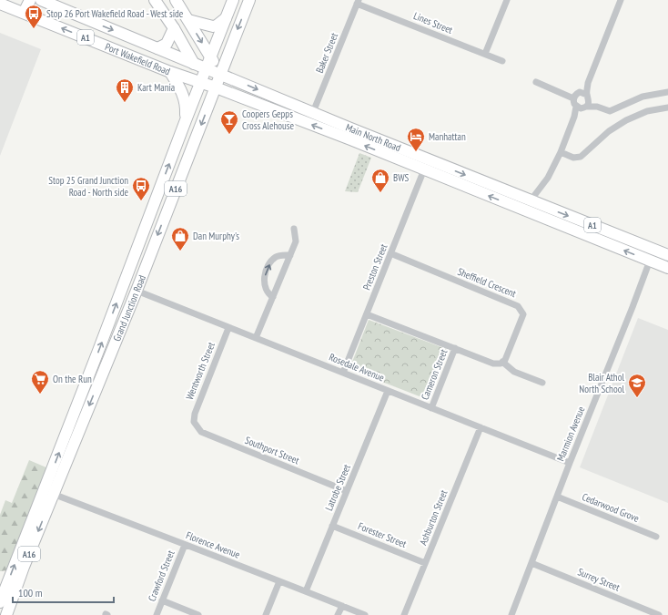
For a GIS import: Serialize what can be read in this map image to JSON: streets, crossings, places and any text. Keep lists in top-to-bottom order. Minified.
{"streets":{"highway":["A1","Port Wakefield Road","Main North Road","A16","Grand Junction Road"],"street":["Lines Street","Baker Street","Preston Street","Sheffield Crescent","Rosedale Avenue","Wentworth Street","Cameron Street","Marmion Avenue","Southport Street","Latrobe Street","Cedarwood Grove","Ashburton Street","Forester Street","Florence Avenue","Crawford Street","Surrey Street"]},"crossings":[["Lines Street","Baker Street"],["Baker Street","Main North Road"],["Port Wakefield Road","Main North Road"],["Port Wakefield Road","Grand Junction Road"],["Main North Road","Preston Street"],["Main North Road","Grand Junction Road"],["Main North Road","Marmion Avenue"],["Preston Street","Sheffield Crescent"],["Preston Street","Rosedale Avenue"],["Grand Junction Road","Rosedale Avenue"],["Grand Junction Road","Florence Avenue"],["Rosedale Avenue","Wentworth Street"],["Rosedale Avenue","Cameron Street"],["Rosedale Avenue","Marmion Avenue"],["Rosedale Avenue","Latrobe Street"],["Rosedale Avenue","Ashburton Street"],["Wentworth Street","Southport Street"],["Marmion Avenue","Cedarwood Grove"],["Marmion Avenue","Surrey Street"],["Southport Street","Latrobe Street"],["Latrobe Street","Forester Street"],["Latrobe Street","Florence Avenue"],["Ashburton Street","Forester Street"],["Florence Avenue","Crawford Street"]],"places":{"bus stop":["Stop 26 Port Wakefield Road - West side","Stop 25 Grand Junction Road - North side"],"building":["Kart Mania"],"bar":["Coopers Gepps Cross Alehouse"],"hotel":["Manhattan"],"shop":["BWS","Dan Murphy's"],"supermarket":["On the Run"],"school or university":["Blair Athol North School"]},"scale_bar":"100 m"}
